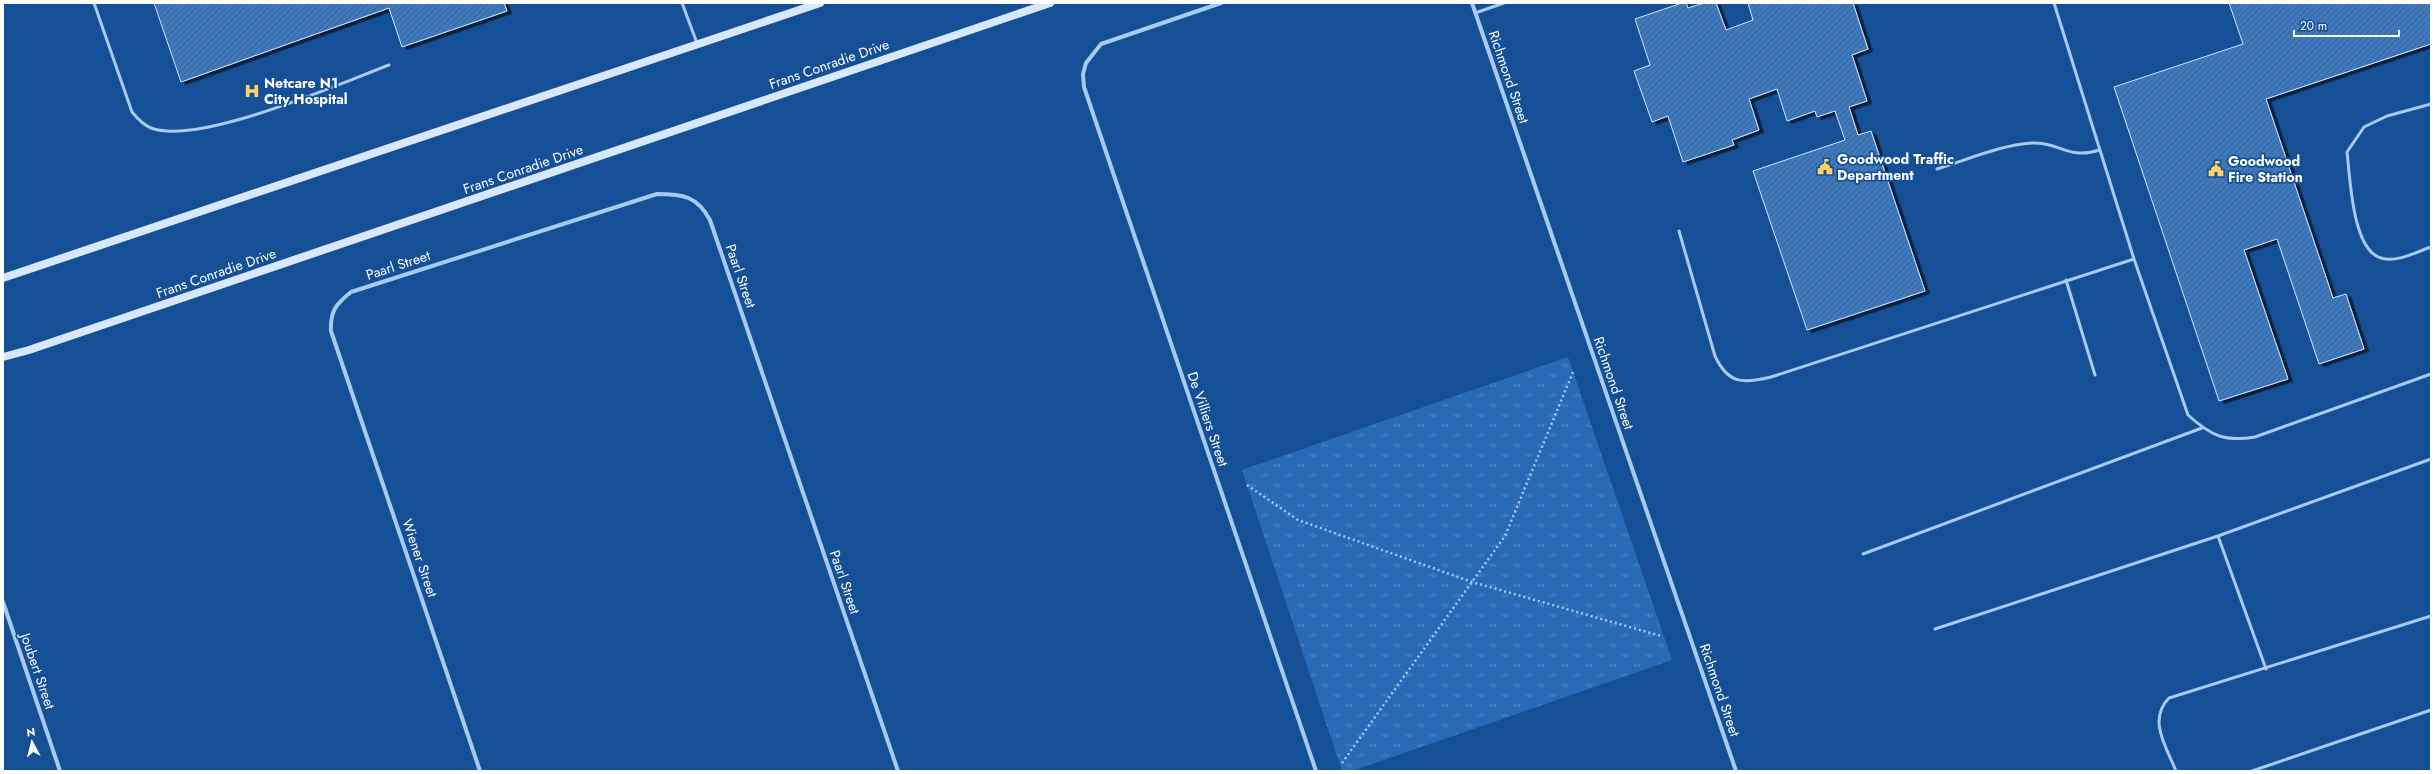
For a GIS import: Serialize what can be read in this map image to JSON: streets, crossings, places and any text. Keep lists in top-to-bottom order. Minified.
{"streets":{"main road":["Frans Conradie Drive"],"street":["Richmond Street","Paarl Street","De Villiers Street","Wiener Street","Joubert Street"]},"crossings":[["Paarl Street","Wiener Street"]],"places":{"hospital":["Netcare N1 City Hospital"],"public building":["Goodwood Traffic Department","Goodwood Fire Station"]},"scale_bar":"20 m","north":"top"}
